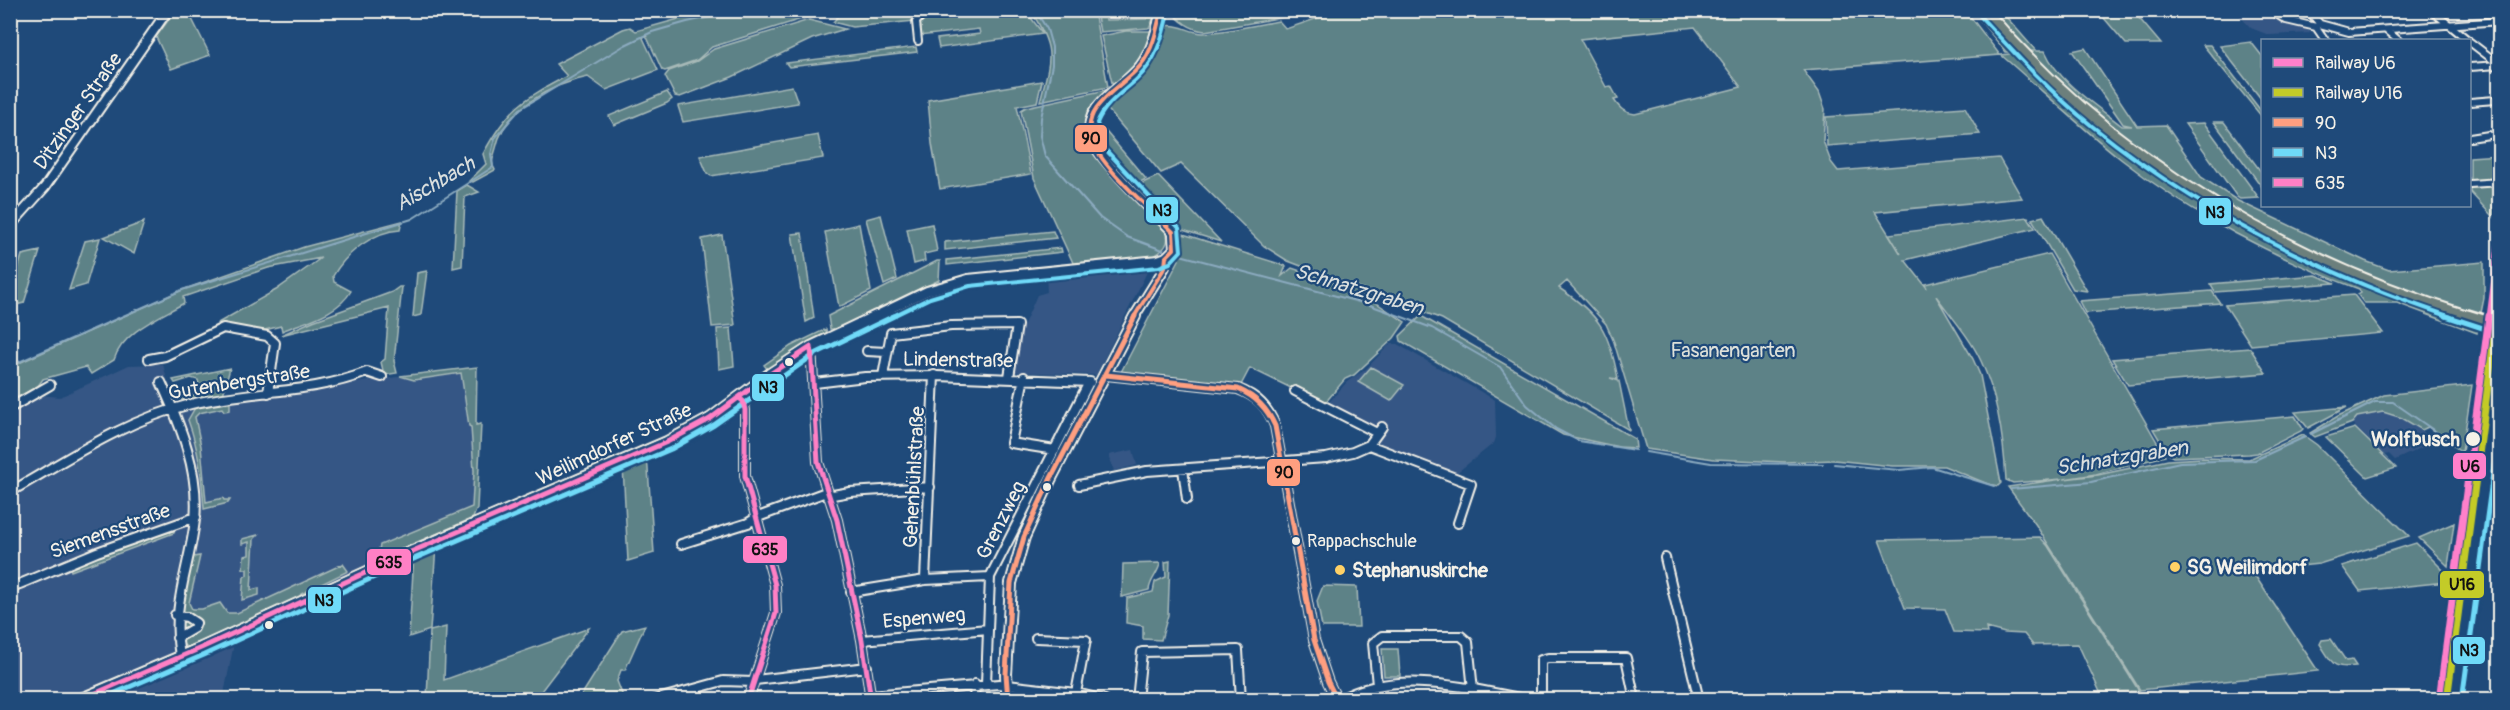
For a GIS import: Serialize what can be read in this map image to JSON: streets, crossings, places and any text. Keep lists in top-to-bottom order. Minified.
{"streets":{"main road":["Ditzinger Straße","Weilimdorfer Straße"],"street":["Lindenstraße","Gutenbergstraße","Gehenbühlstraße","Grenzweg","Siemensstraße","Espenweg"]},"crossings":[["Lindenstraße","Gehenbühlstraße"],["Lindenstraße","Grenzweg"],["Weilimdorfer Straße","Siemensstraße"],["Grenzweg","Espenweg"]],"water":["Aischbach","Schnatzgraben"],"parks":["Fasanengarten"],"places":["Wolfbusch","Rappachschule","SG Weilimdorf","Stephanuskirche"],"lines":["transit line 90","transit line N3","rail line U6","rail line U16","transit line 635"],"legend":["Railway U6","Railway U16","90","N3","635"]}
